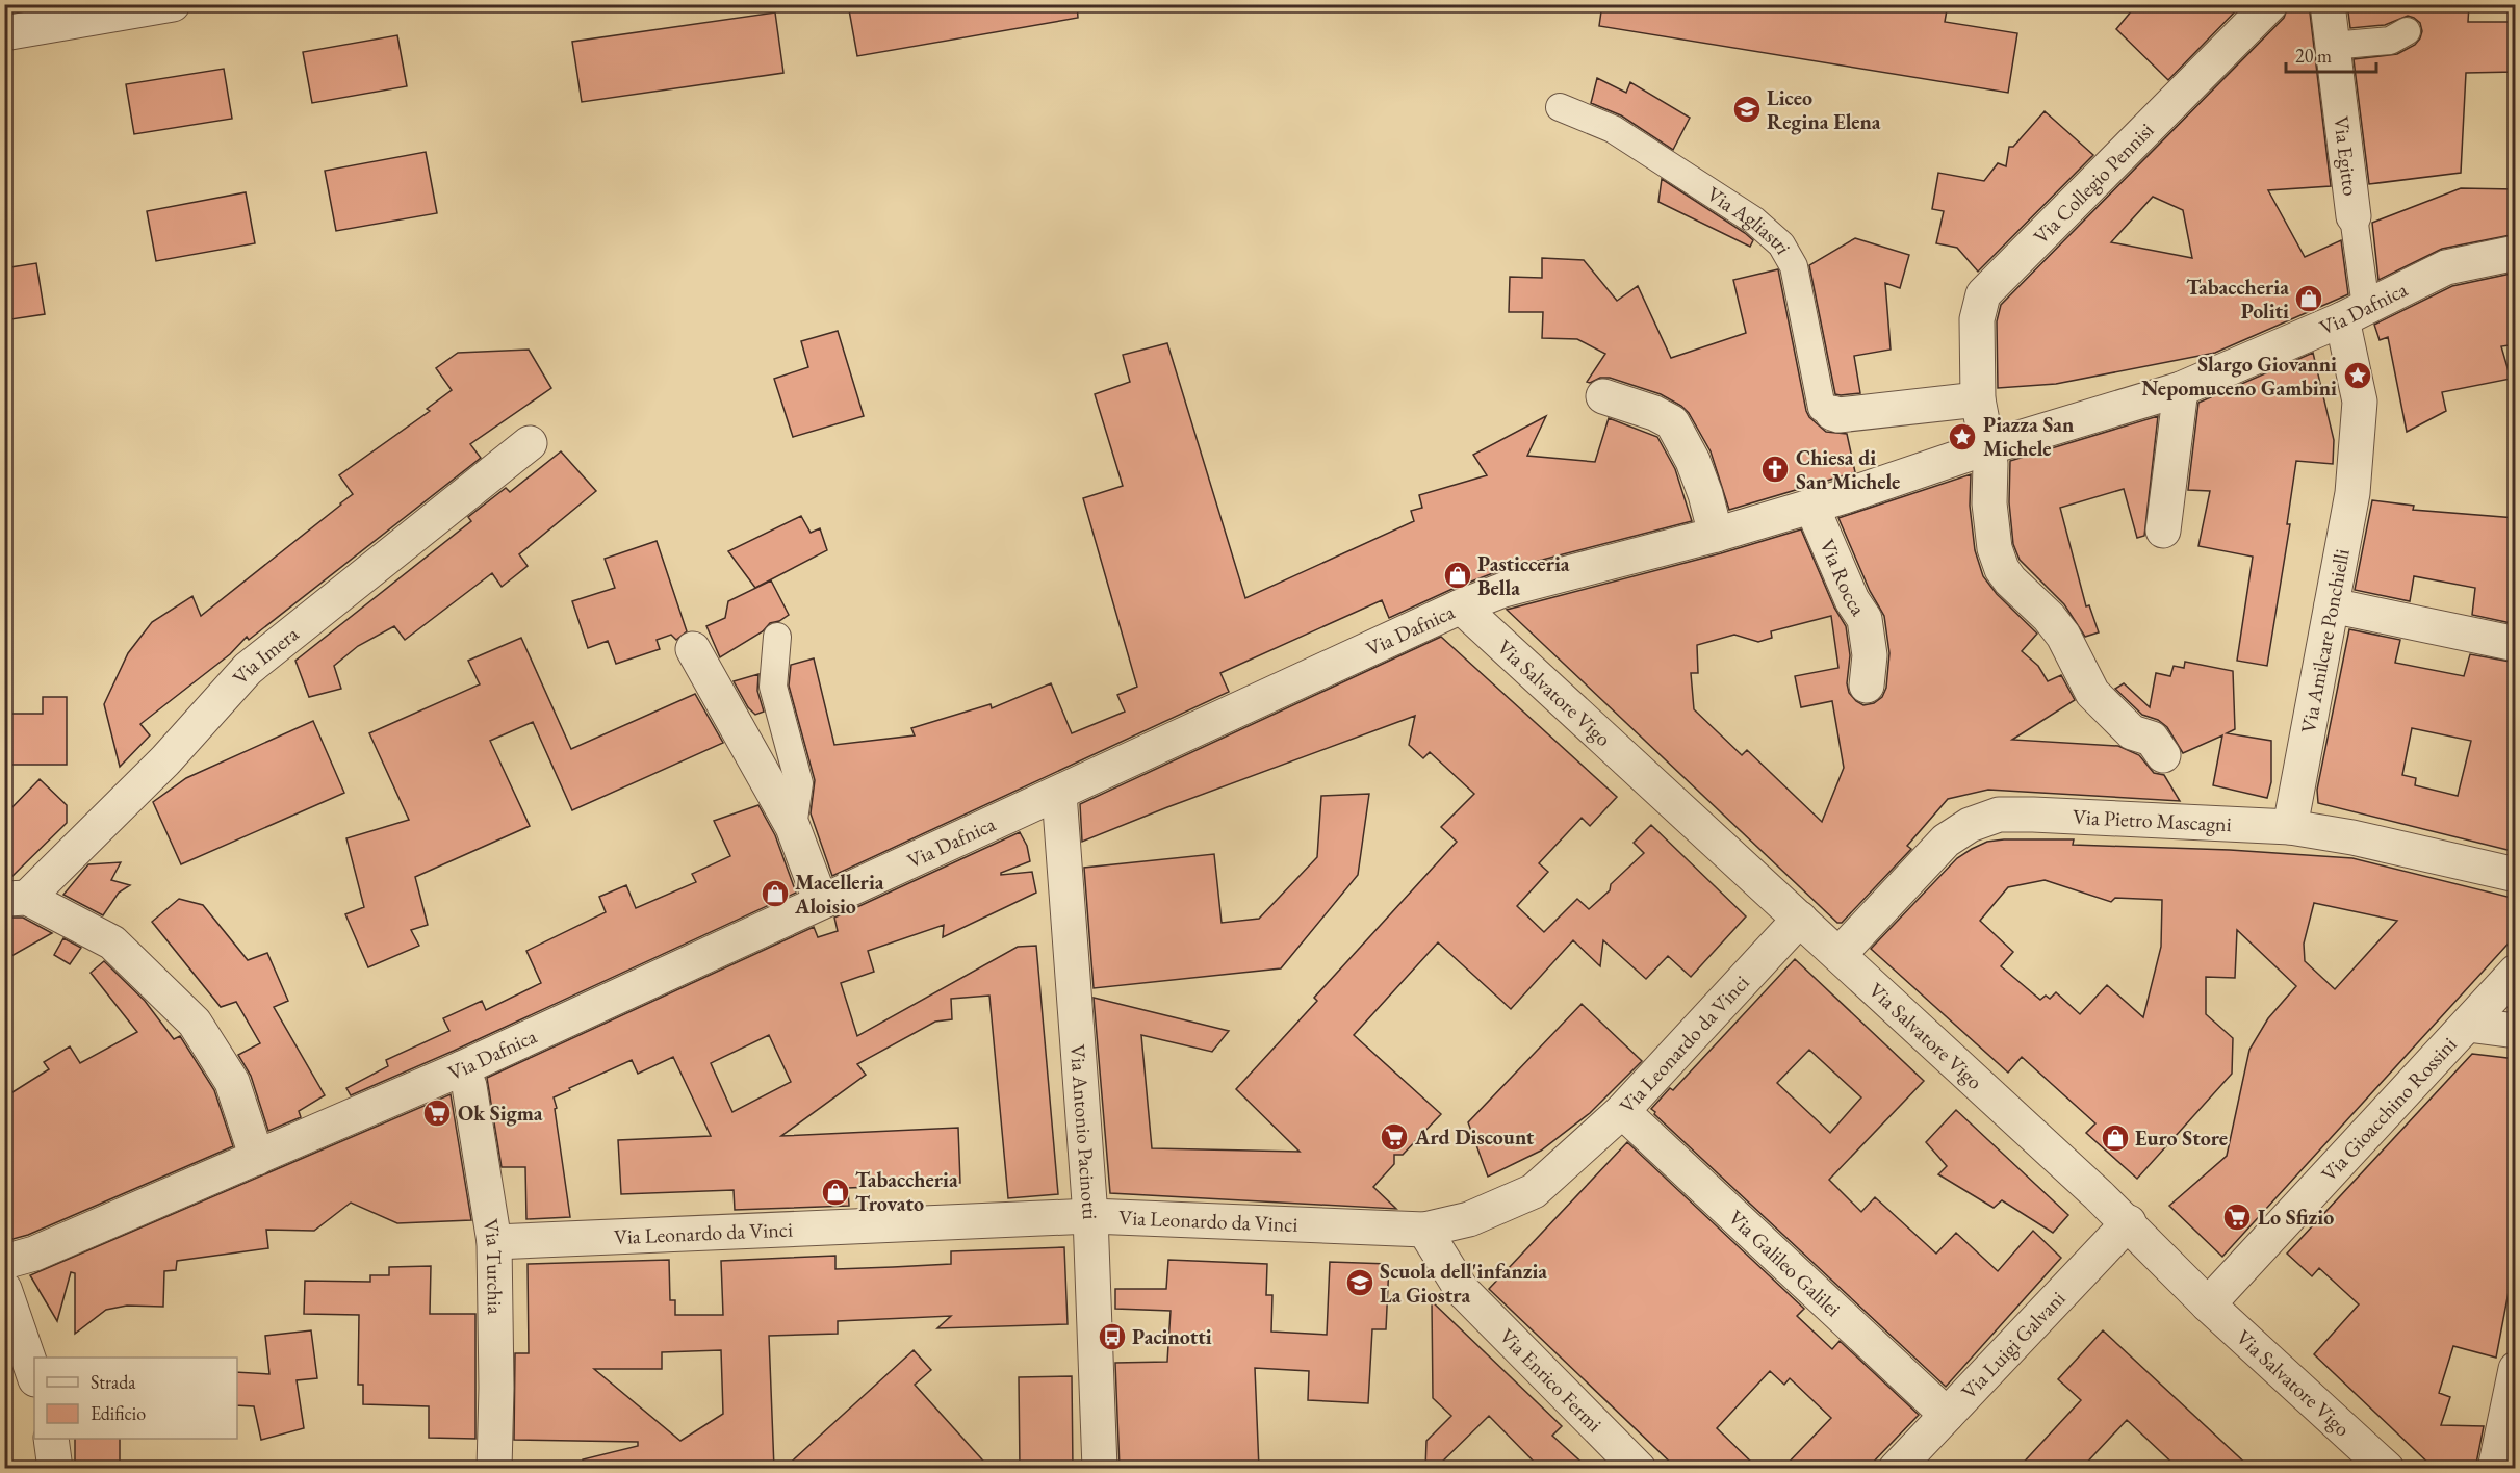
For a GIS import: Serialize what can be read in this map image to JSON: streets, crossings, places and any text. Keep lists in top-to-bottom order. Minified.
{"streets":{"street":["Via Egitto","Via Collegio Pennisi","Via Agliastri","Via Dafnica","Via Rocca","Via Amilcare Ponchielli","Via Imera","Via Salvatore Vigo","Via Pietro Mascagni","Via Leonardo da Vinci","Via Gioacchino Rossini","Via Antonio Pacinotti","Via Galileo Galilei","Via Turchia","Via Luigi Galvani","Via Enrico Fermi"]},"crossings":[["Via Egitto","Via Dafnica"],["Via Egitto","Via Amilcare Ponchielli"],["Via Collegio Pennisi","Via Dafnica"],["Via Dafnica","Via Rocca"],["Via Dafnica","Via Amilcare Ponchielli"],["Via Dafnica","Via Imera"],["Via Dafnica","Via Salvatore Vigo"],["Via Dafnica","Via Antonio Pacinotti"],["Via Dafnica","Via Turchia"],["Via Amilcare Ponchielli","Via Pietro Mascagni"],["Via Salvatore Vigo","Via Pietro Mascagni"],["Via Salvatore Vigo","Via Leonardo da Vinci"],["Via Salvatore Vigo","Via Gioacchino Rossini"],["Via Salvatore Vigo","Via Luigi Galvani"],["Via Leonardo da Vinci","Via Antonio Pacinotti"],["Via Leonardo da Vinci","Via Galileo Galilei"],["Via Leonardo da Vinci","Via Turchia"],["Via Leonardo da Vinci","Via Enrico Fermi"],["Via Galileo Galilei","Via Luigi Galvani"]],"places":{"school or university":["Liceo Regina Elena","Scuola dell'infanzia La Giostra"],"shop":["Tabaccheria Politi","Pasticceria Bella","Macelleria Aloisio","Euro Store","Tabaccheria Trovato"],"place":["Slargo Giovanni Nepomuceno Gambini","Piazza San Michele"],"church":["Chiesa di San Michele"],"supermarket":["Ok Sigma","Ard Discount","Lo Sfizio"],"bus stop":["Pacinotti"]},"legend":["Strada","Edificio"],"scale_bar":"20 m"}
